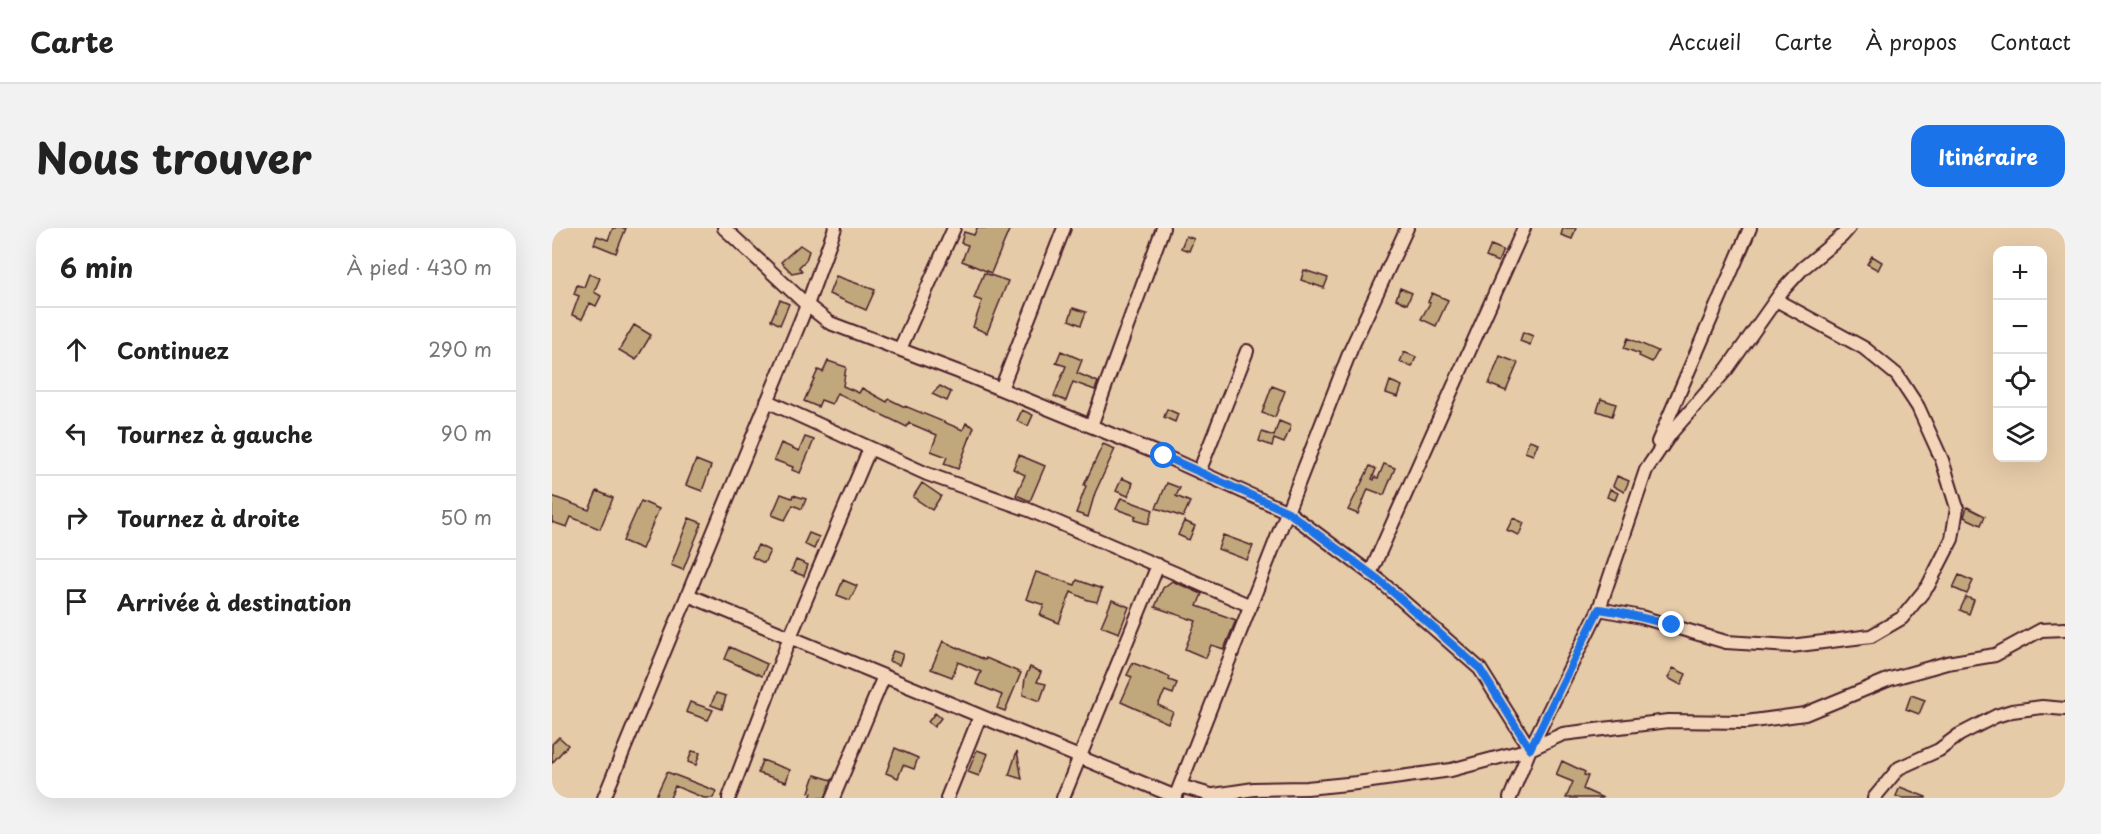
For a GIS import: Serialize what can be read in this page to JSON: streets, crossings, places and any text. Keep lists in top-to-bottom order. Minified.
{"page":{"header":"Carte","nav":["Accueil","Carte","À propos","Contact"],"title":"Nous trouver","buttons":"Itinéraire","heading":["6 min","À pied · 430 m"],"map_buttons":["+","−"],"list":[["Continuez","290 m"],["Tournez à gauche","90 m"],["Tournez à droite","50 m"],"Arrivée à destination"]}}
